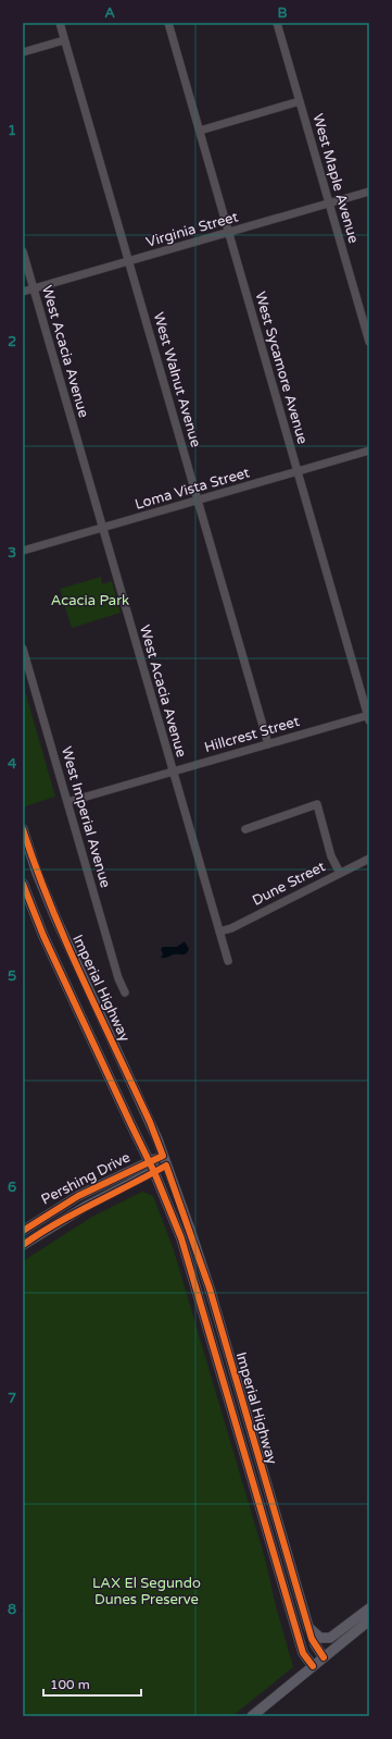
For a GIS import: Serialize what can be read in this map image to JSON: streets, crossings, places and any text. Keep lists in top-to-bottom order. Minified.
{"streets":{"main road":["Imperial Highway","Pershing Drive"],"street":["West Maple Avenue","Virginia Street","West Acacia Avenue","West Sycamore Avenue","West Walnut Avenue","Loma Vista Street","Hillcrest Street","West Imperial Avenue","Dune Street"]},"crossings":[["West Maple Avenue","Virginia Street"],["Virginia Street","West Acacia Avenue"],["Virginia Street","West Sycamore Avenue"],["Virginia Street","West Walnut Avenue"],["West Acacia Avenue","Loma Vista Street"],["West Acacia Avenue","Hillcrest Street"],["West Acacia Avenue","Dune Street"],["West Sycamore Avenue","Loma Vista Street"],["West Sycamore Avenue","Hillcrest Street"],["West Walnut Avenue","Loma Vista Street"],["West Walnut Avenue","Hillcrest Street"],["Hillcrest Street","West Imperial Avenue"],["Imperial Highway","Pershing Drive"]],"parks":["Acacia Park","LAX El Segundo Dunes Preserve"],"scale_bar":"100 m","grid":{"columns":["A","B"],"rows":["1","2","3","4","5","6","7","8"]}}
